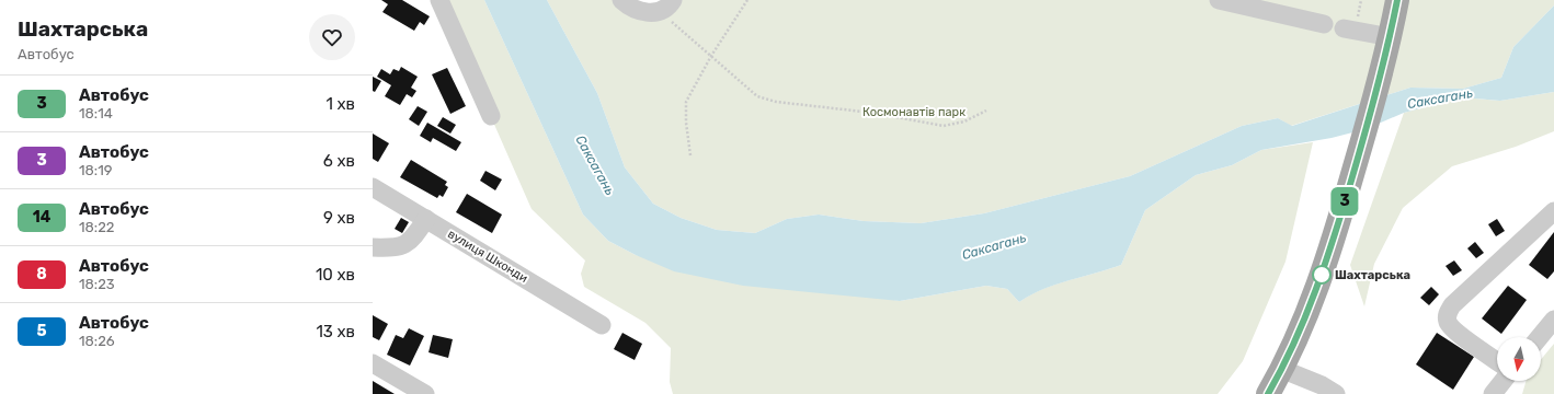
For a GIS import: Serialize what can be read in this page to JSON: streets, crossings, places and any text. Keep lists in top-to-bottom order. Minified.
{"streets":{"street":["вулиця Шконди"]},"water":["Саксагань"],"parks":["Космонавтів парк"],"places":["Шахтарська"],"lines":["bus line 3"],"north":"bottom","page":{"heading":["Шахтарська","Автобус"],"on_map":"3","list":[{"mark":"3","name":"Автобус","note":"18:14","value":"1 хв"},{"mark":"3","name":"Автобус","note":"18:19","value":"6 хв"},{"mark":"14","name":"Автобус","note":"18:22","value":"9 хв"},{"mark":"8","name":"Автобус","note":"18:23","value":"10 хв"},{"mark":"5","name":"Автобус","note":"18:26","value":"13 хв"}]}}
